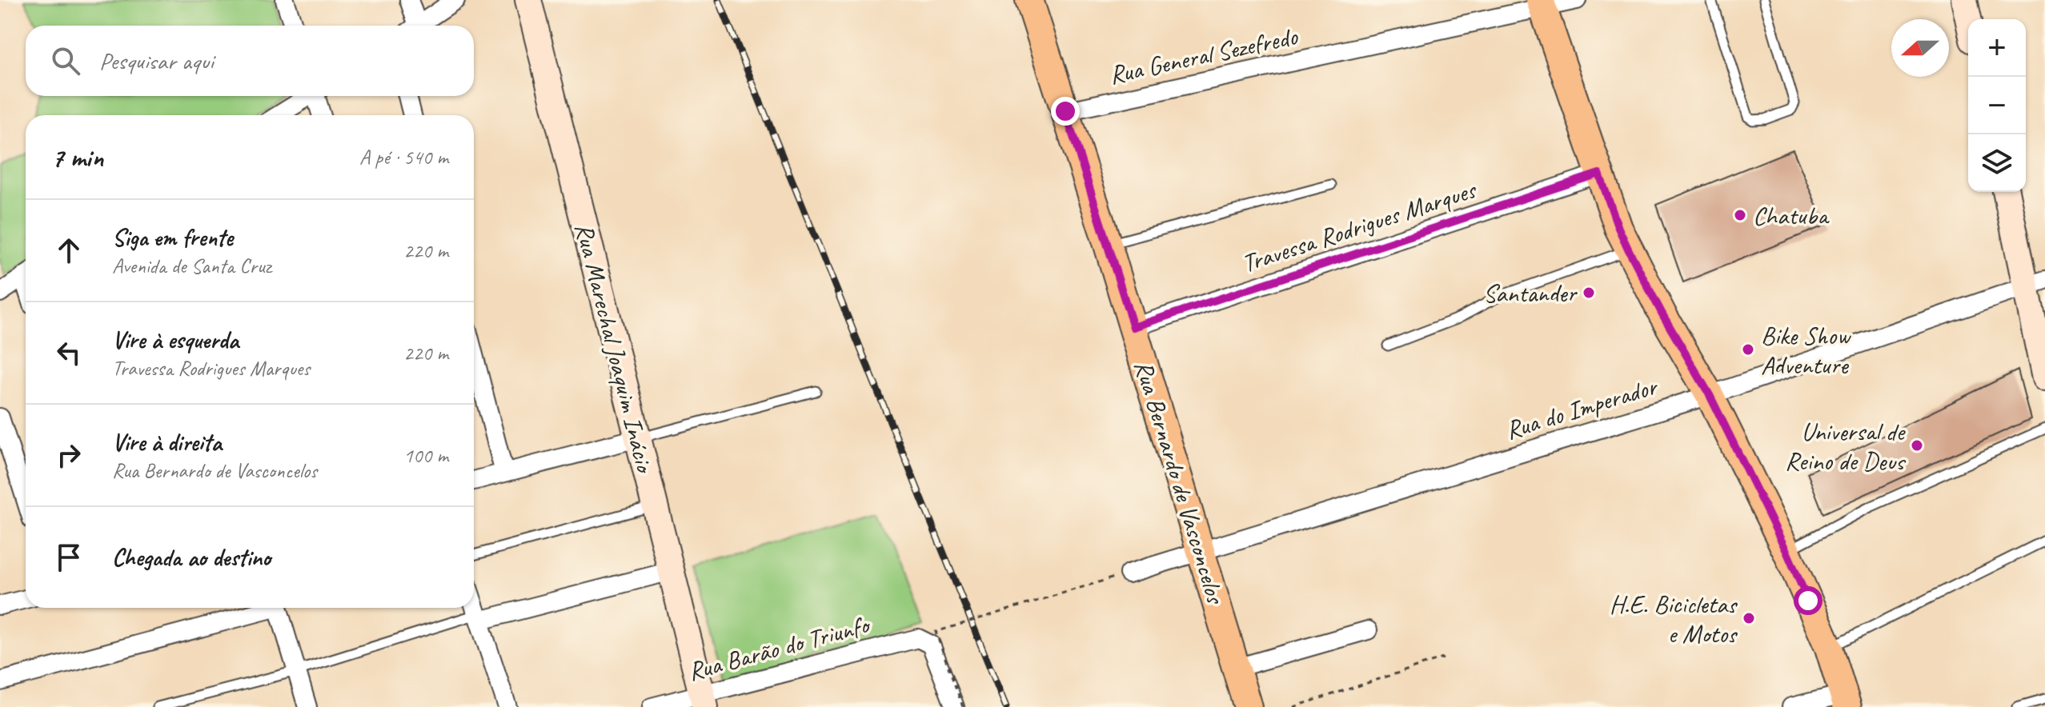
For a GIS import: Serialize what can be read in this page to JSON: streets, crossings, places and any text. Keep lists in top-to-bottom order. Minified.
{"streets":{"main road":["Rua Bernardo de Vasconcelos"],"street":["Rua General Sezefredo","Travessa Rodrigues Marques","Rua Marechal Joaquim Inácio","Rua do Imperador","Rua Barão do Triunfo"]},"crossings":[["Rua General Sezefredo","Rua Bernardo de Vasconcelos"],["Travessa Rodrigues Marques","Rua Bernardo de Vasconcelos"],["Rua Marechal Joaquim Inácio","Rua Barão do Triunfo"],["Rua do Imperador","Rua Bernardo de Vasconcelos"]],"places":["Chatuba","Santander","Bike Show Adventure","Universal de Reino de Deus","H.E. Bicicletas e Motos"],"north":"left","page":{"map_buttons":["+","−"],"search":"Pesquisar aqui","heading":["7 min","A pé · 540 m"],"list":[["Siga em frente","Avenida de Santa Cruz","220 m"],["Vire à esquerda","Travessa Rodrigues Marques","220 m"],["Vire à direita","Rua Bernardo de Vasconcelos","100 m"],"Chegada ao destino"]}}
